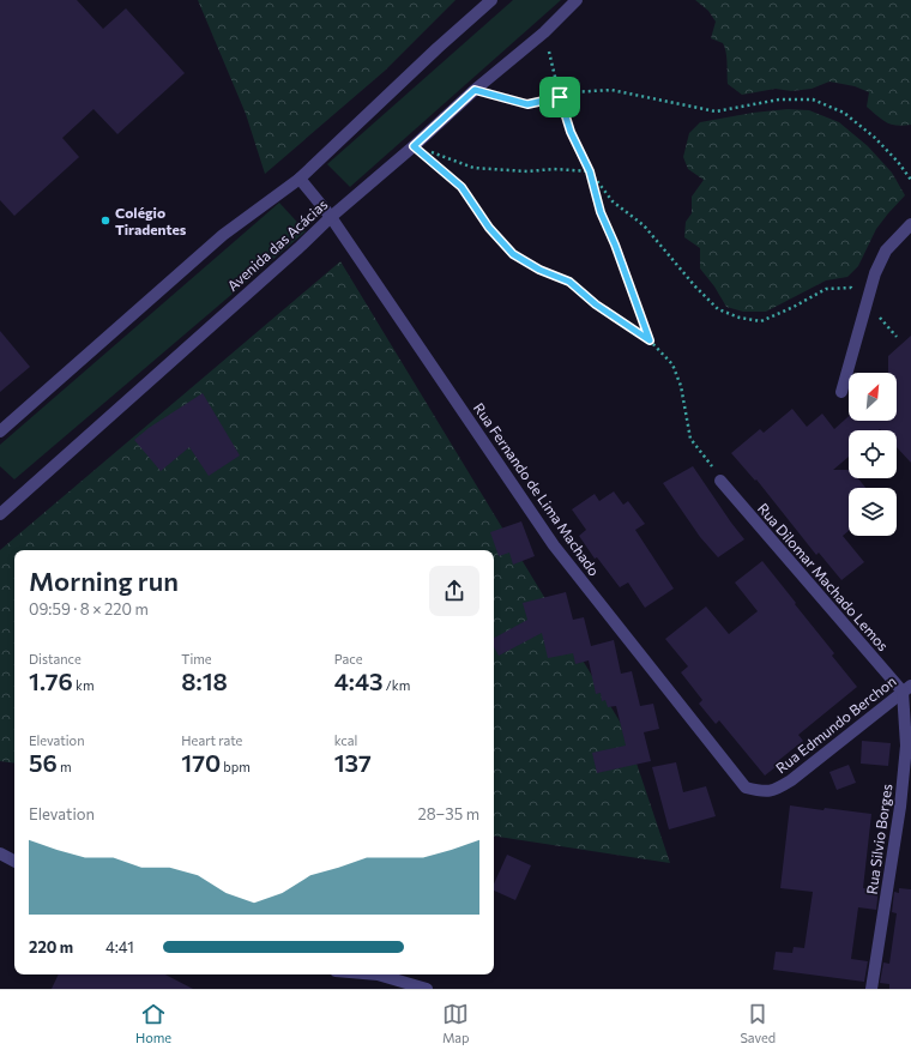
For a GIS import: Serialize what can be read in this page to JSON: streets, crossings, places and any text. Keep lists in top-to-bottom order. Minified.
{"streets":{"street":["Avenida das Acácias","Rua Fernando de Lima Machado","Rua Dilomar Machado Lemos","Rua Edmundo Berchon","Rua Silvio Borges"]},"crossings":[["Avenida das Acácias","Rua Fernando de Lima Machado"],["Rua Fernando de Lima Machado","Rua Edmundo Berchon"],["Rua Dilomar Machado Lemos","Rua Edmundo Berchon"],["Rua Dilomar Machado Lemos","Rua Silvio Borges"],["Rua Edmundo Berchon","Rua Silvio Borges"]],"places":["Colégio Tiradentes"],"north":"top right","page":{"heading":["Morning run","09:59 · 8 × 220 m"],"stats":[["Distance","1.76 km"],["Time","8:18"],["Pace","4:43 /km"],["Elevation","56 m"],["Heart rate","170 bpm"],["kcal","137"]],"chart":["Elevation","28–35 m"],"list":[{"name":"220 m","note":"4:41"}],"tabs":["Home","Map","Saved"]}}
